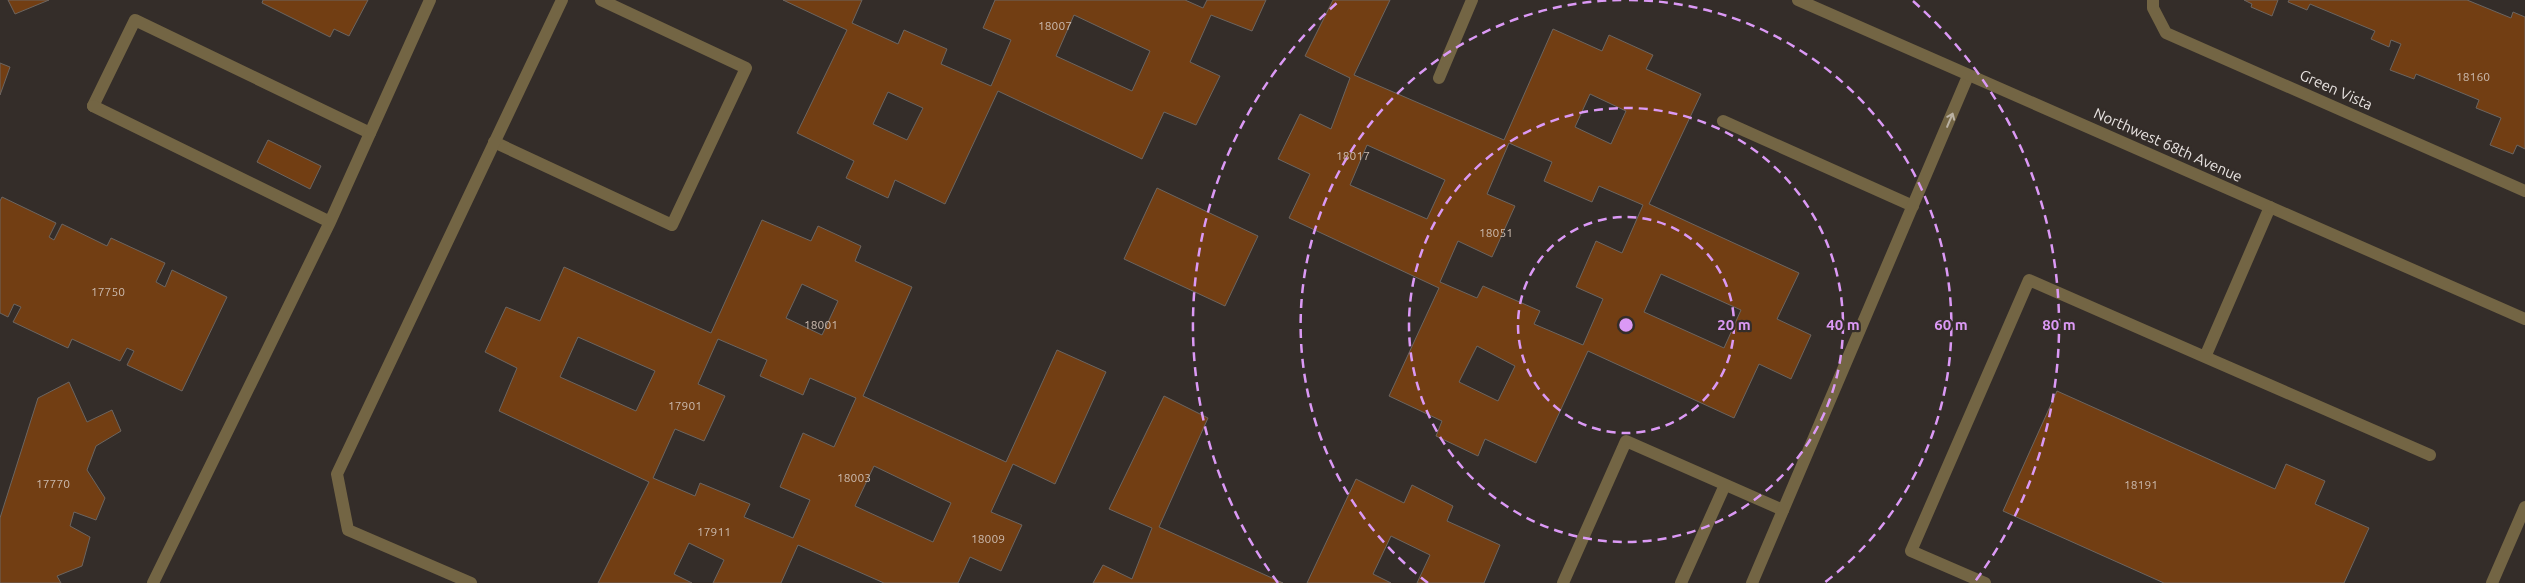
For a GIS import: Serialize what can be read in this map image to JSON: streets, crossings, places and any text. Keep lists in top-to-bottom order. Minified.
{"streets":{"street":["Green Vista","Northwest 68th Avenue"]},"house_numbers":["18007","18160","18017","18051","17750","18001","17901","18003","17770","18191","17911","18009"],"rings":["20 m","40 m","60 m","80 m"]}
